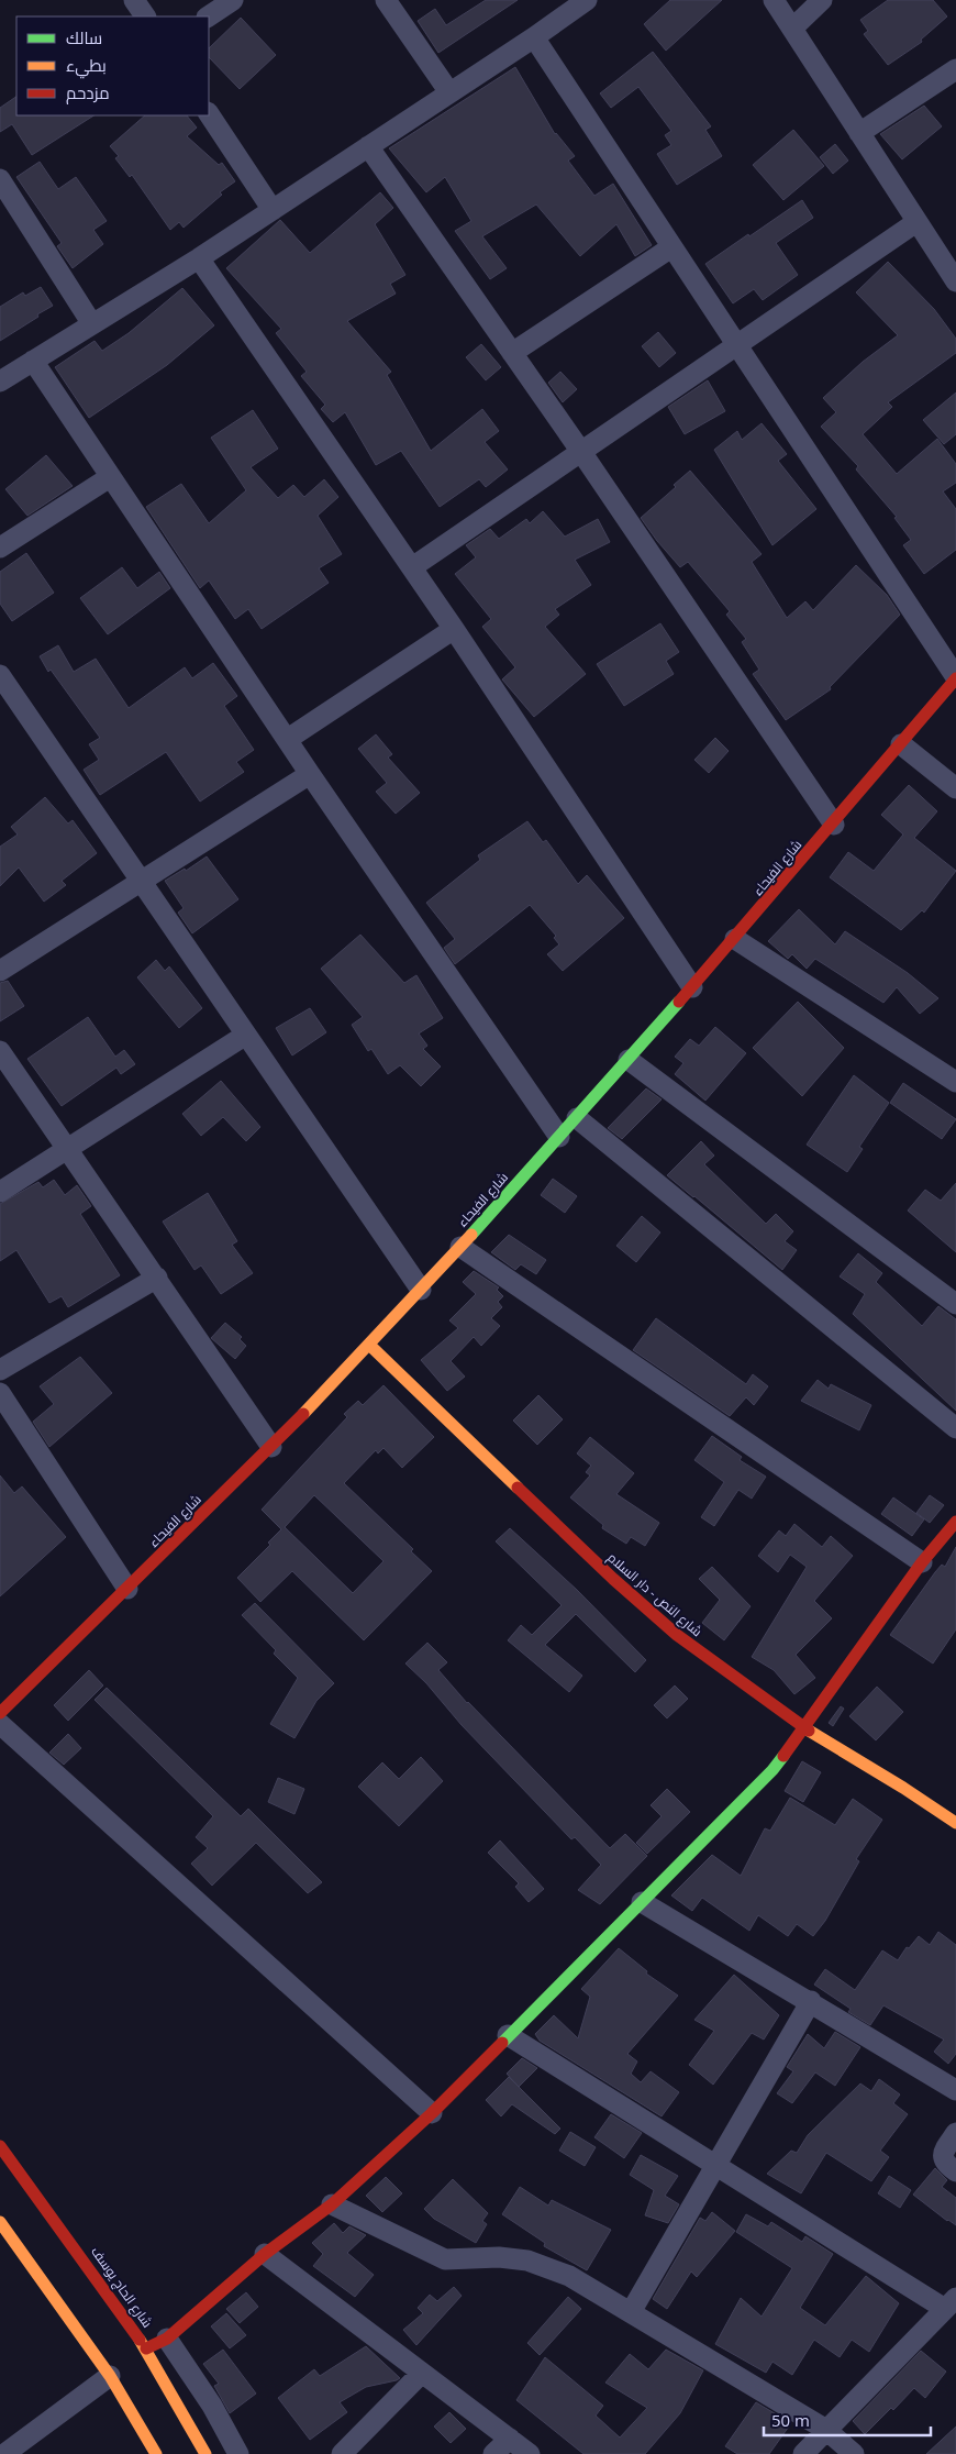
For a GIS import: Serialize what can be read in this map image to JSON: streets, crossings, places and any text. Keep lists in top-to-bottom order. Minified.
{"streets":{"street":["شارع الفيحاء","شارع النص - دار السلام","شارع الحاج يوسف"]},"crossings":[["شارع الفيحاء","شارع النص - دار السلام"]],"legend":["سالك","بطيء","مزدحم"],"scale_bar":"50 m"}
